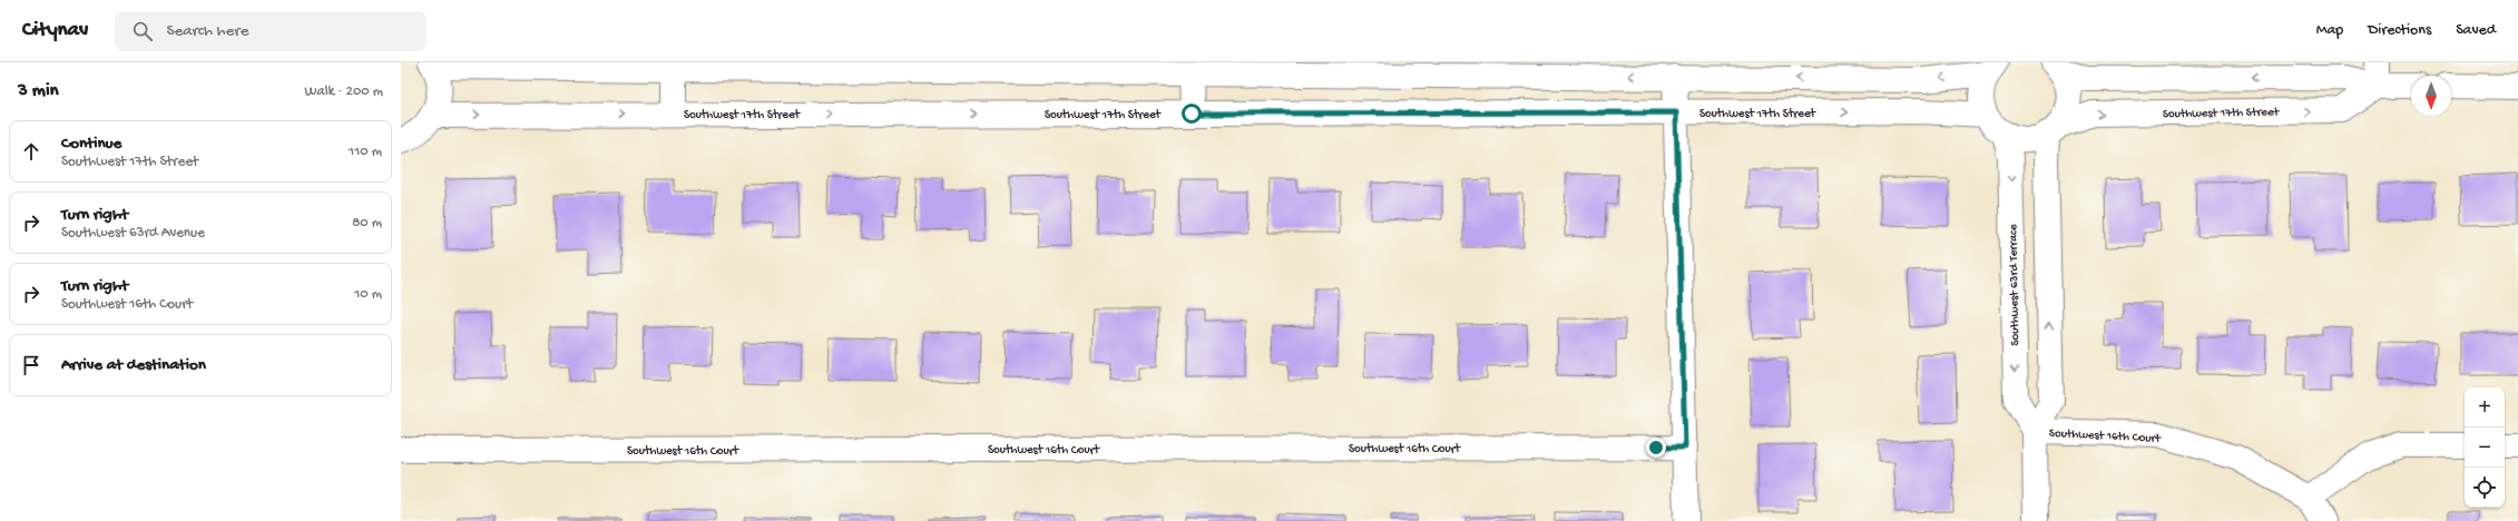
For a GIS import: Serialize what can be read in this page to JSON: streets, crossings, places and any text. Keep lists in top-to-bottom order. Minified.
{"streets":{"street":["Southwest 17th Street","Southwest 63rd Terrace","Southwest 16th Court"]},"crossings":[["Southwest 17th Street","Southwest 63rd Terrace"],["Southwest 63rd Terrace","Southwest 16th Court"]],"north":"bottom","page":{"header":"Citynav","search":"Search here","nav":["Map","Directions","Saved"],"heading":["3 min","Walk · 200 m"],"list":[["Continue","Southwest 17th Street","110 m"],["Turn right","Southwest 63rd Avenue","80 m"],["Turn right","Southwest 16th Court","10 m"],"Arrive at destination"],"map_buttons":["+","−"]}}
